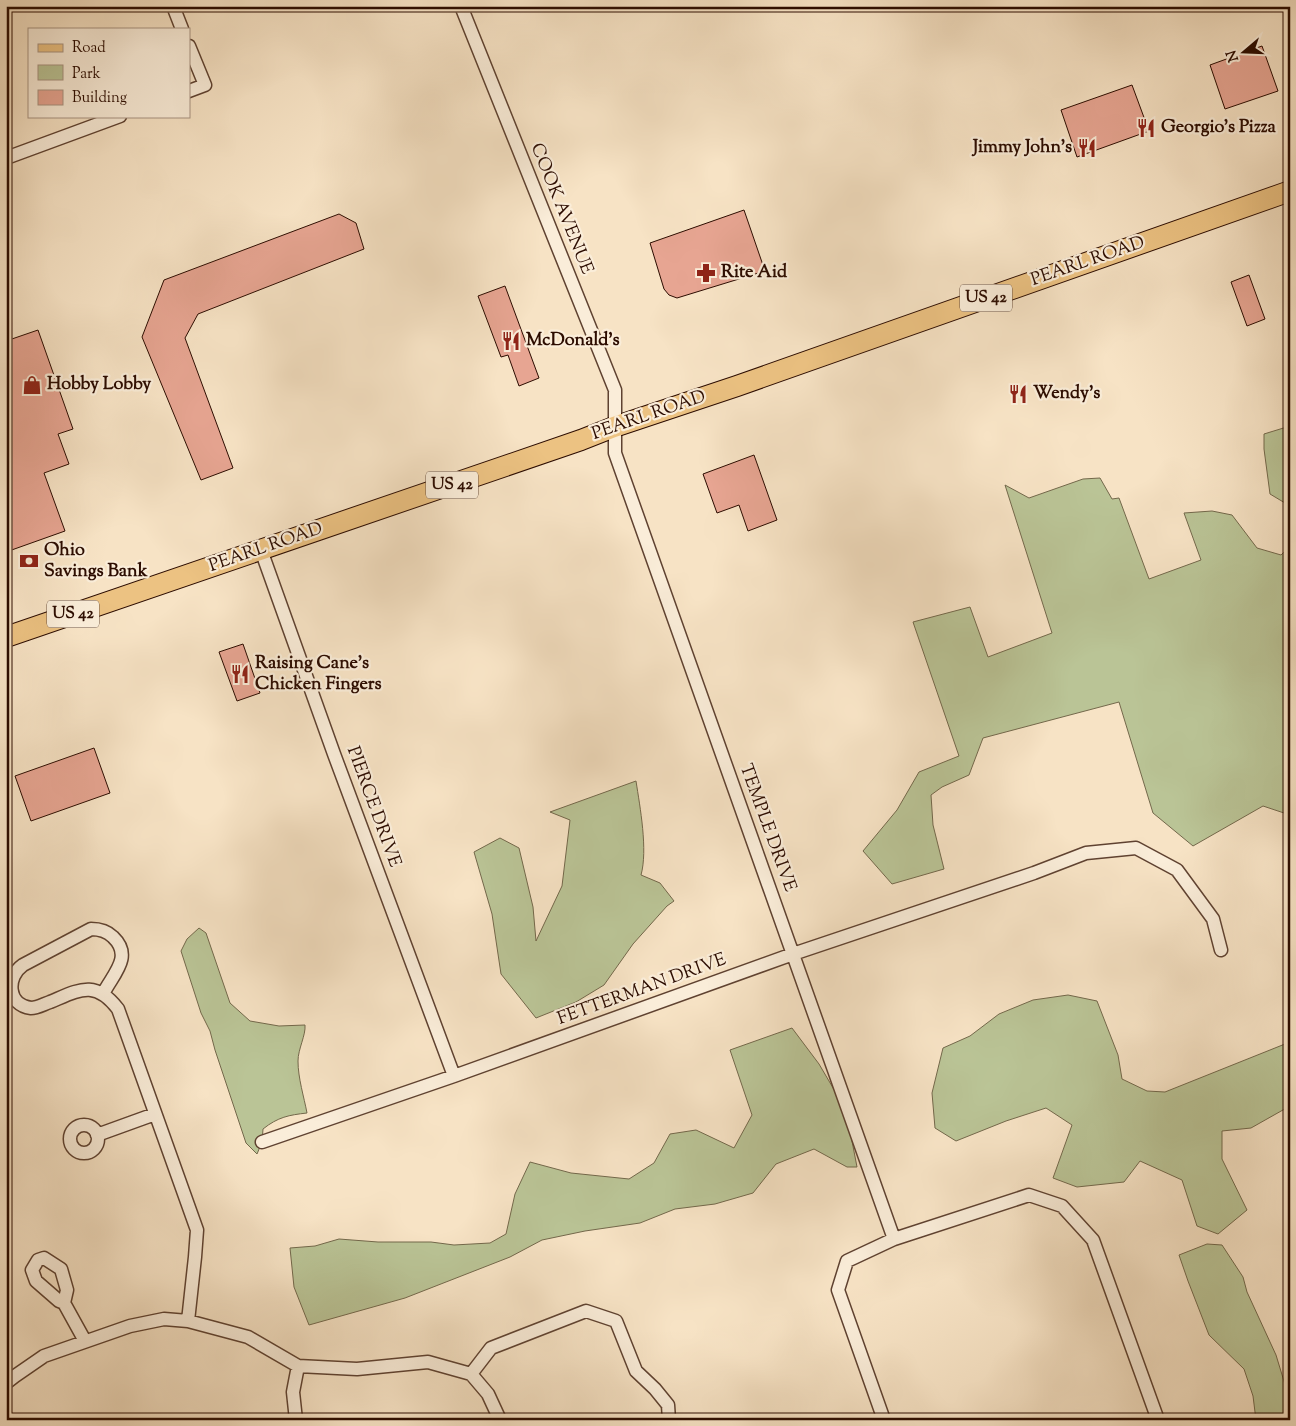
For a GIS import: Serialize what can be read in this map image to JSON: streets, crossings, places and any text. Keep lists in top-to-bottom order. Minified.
{"streets":{"main road":["PEARL ROAD","US 42"],"street":["COOK AVENUE","PIERCE DRIVE","TEMPLE DRIVE","FETTERMAN DRIVE"]},"crossings":[["COOK AVENUE","PEARL ROAD"],["COOK AVENUE","TEMPLE DRIVE"],["PEARL ROAD","PIERCE DRIVE"],["PEARL ROAD","TEMPLE DRIVE"],["PIERCE DRIVE","FETTERMAN DRIVE"],["TEMPLE DRIVE","FETTERMAN DRIVE"]],"places":{"restaurant":["Georgio's Pizza","Jimmy John's","McDonald's","Wendy's","Raising Cane's Chicken Fingers"],"pharmacy":["Rite Aid"],"shop":["Hobby Lobby"],"bank":["Ohio Savings Bank"]},"legend":["Road","Park","Building"],"north":"left"}
